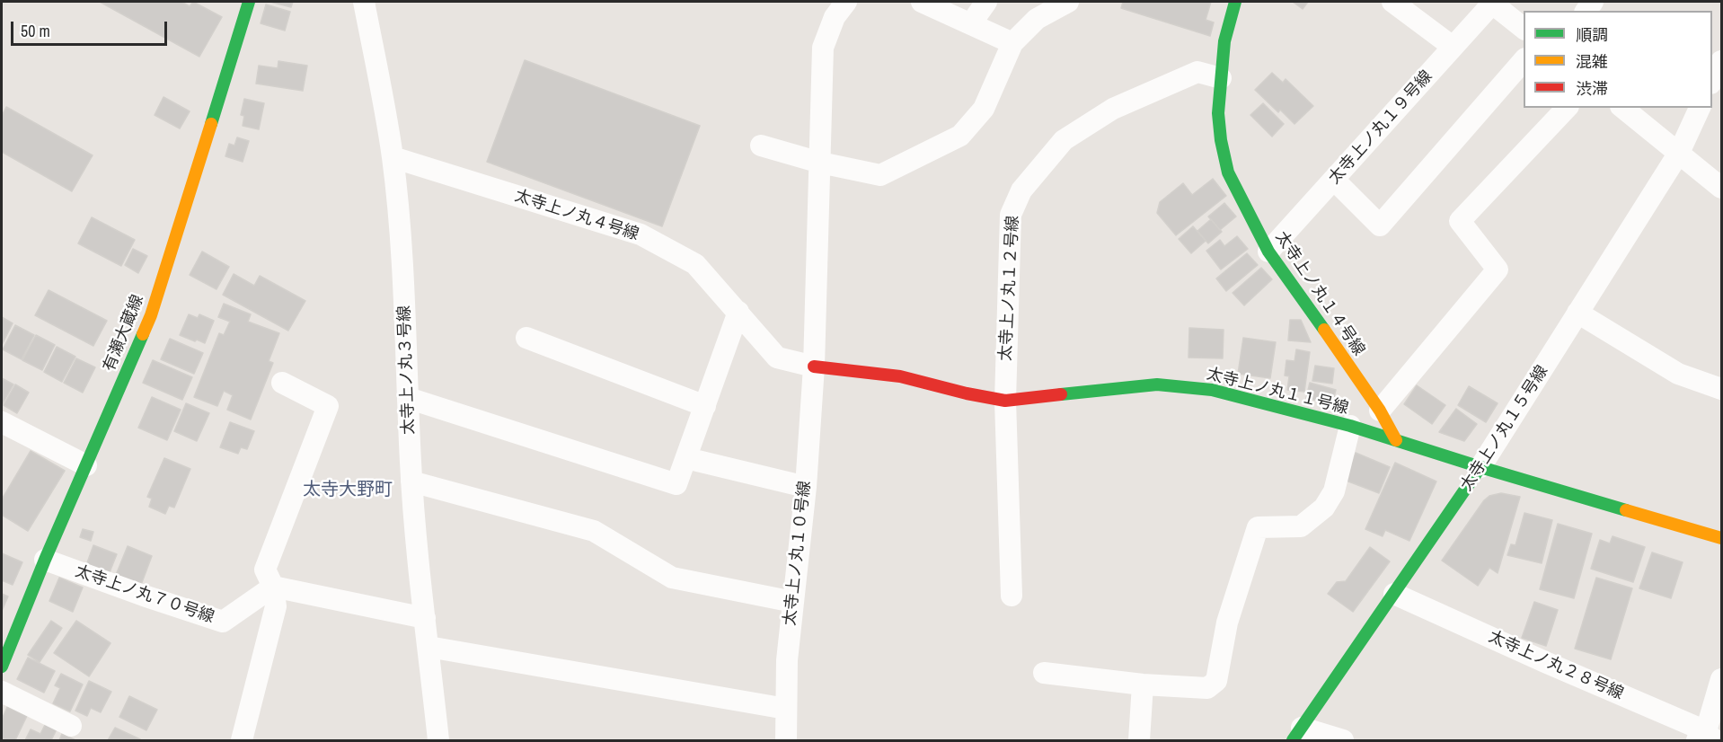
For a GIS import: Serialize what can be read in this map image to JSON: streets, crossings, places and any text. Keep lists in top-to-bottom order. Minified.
{"streets":{"street":["太寺上ノ丸１９号線","太寺上ノ丸４号線","太寺上ノ丸１２号線","太寺上ノ丸１４号線","有瀬大蔵線","太寺上ノ丸３号線","太寺上ノ丸１１号線","太寺上ノ丸１５号線","太寺上ノ丸１０号線","太寺上ノ丸７０号線","太寺上ノ丸２８号線"]},"crossings":[["太寺上ノ丸１９号線","太寺上ノ丸１４号線"],["太寺上ノ丸４号線","太寺上ノ丸３号線"],["太寺上ノ丸４号線","太寺上ノ丸１１号線"],["太寺上ノ丸４号線","太寺上ノ丸１０号線"],["太寺上ノ丸１２号線","太寺上ノ丸１４号線"],["太寺上ノ丸１２号線","太寺上ノ丸１１号線"],["太寺上ノ丸１４号線","太寺上ノ丸１１号線"],["有瀬大蔵線","太寺上ノ丸７０号線"],["太寺上ノ丸１１号線","太寺上ノ丸１５号線"],["太寺上ノ丸１１号線","太寺上ノ丸１０号線"],["太寺上ノ丸１５号線","太寺上ノ丸２８号線"]],"districts":["太寺大野町"],"legend":["順調","混雑","渋滞"],"scale_bar":"50 m"}
